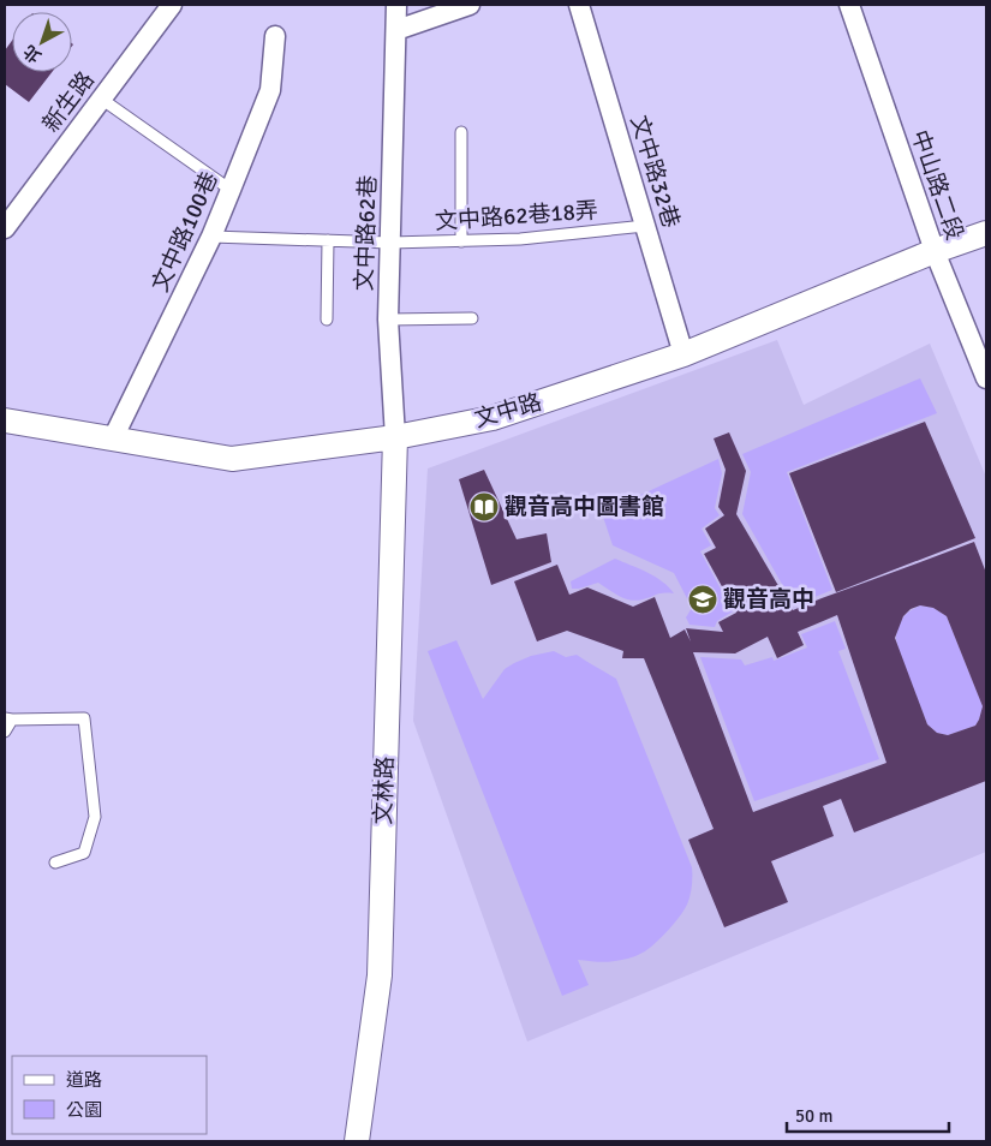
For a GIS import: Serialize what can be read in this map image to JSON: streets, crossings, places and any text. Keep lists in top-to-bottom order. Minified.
{"streets":{"street":["新生路","文中路32巷","中山路二段","文中路100巷","文中路62巷","文中路","文林路"],"lane":["文中路62巷18弄"]},"crossings":[["文中路32巷","文中路62巷18弄"],["文中路32巷","文中路"],["中山路二段","文中路"],["文中路62巷18弄","文中路100巷"],["文中路62巷18弄","文中路62巷"],["文中路100巷","文中路"],["文中路62巷","文中路"],["文中路62巷","文林路"],["文中路","文林路"]],"places":{"library":["觀音高中圖書館"],"school or university":["觀音高中"]},"legend":["道路","公園"],"scale_bar":"50 m","north":"bottom left"}
